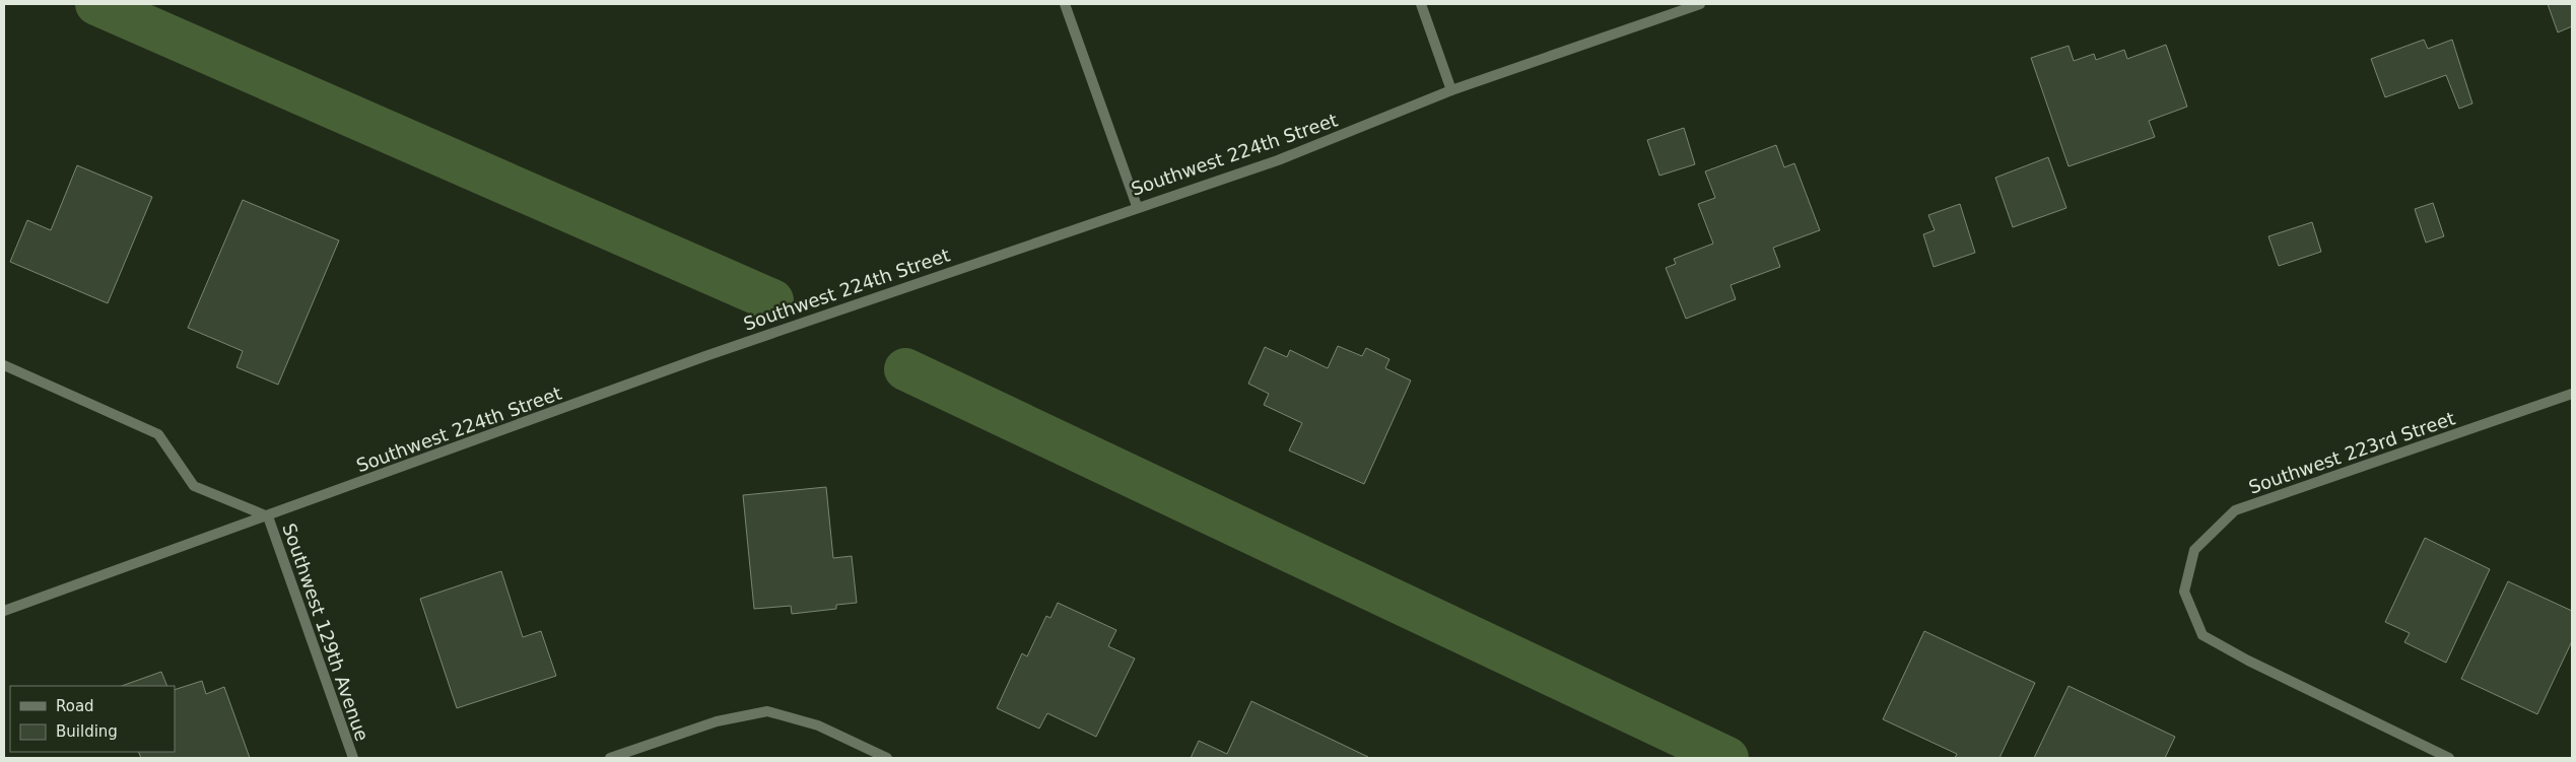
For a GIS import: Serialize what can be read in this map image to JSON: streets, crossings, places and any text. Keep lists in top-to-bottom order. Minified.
{"streets":{"street":["Southwest 224th Street","Southwest 223rd Street","Southwest 129th Avenue"]},"crossings":[["Southwest 224th Street","Southwest 129th Avenue"]],"legend":["Road","Building"]}
